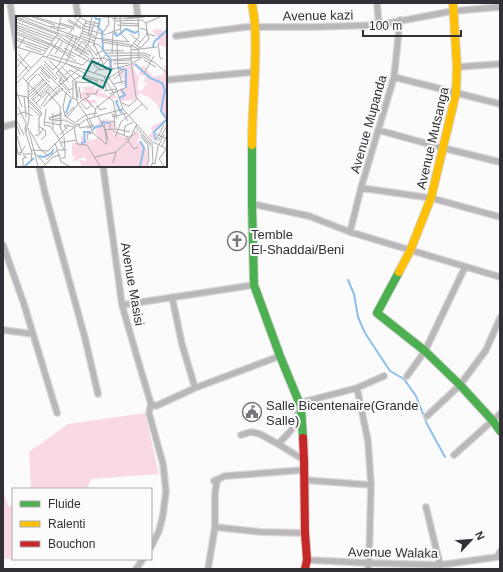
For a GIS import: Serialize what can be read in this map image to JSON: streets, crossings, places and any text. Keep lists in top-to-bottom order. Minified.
{"streets":{"main road":["Avenue Mutsanga"],"street":["Avenue kazi","Avenue Mupanda","Avenue Masisi","Avenue Walaka"]},"crossings":[["Avenue kazi","Avenue Mupanda"],["Avenue kazi","Avenue Mutsanga"]],"places":{"church":["Temble El-Shaddai/Beni"],"public building":["Salle Bicentenaire(Grande Salle)"]},"legend":["Fluide","Ralenti","Bouchon"],"scale_bar":"100 m","north":"top right"}
